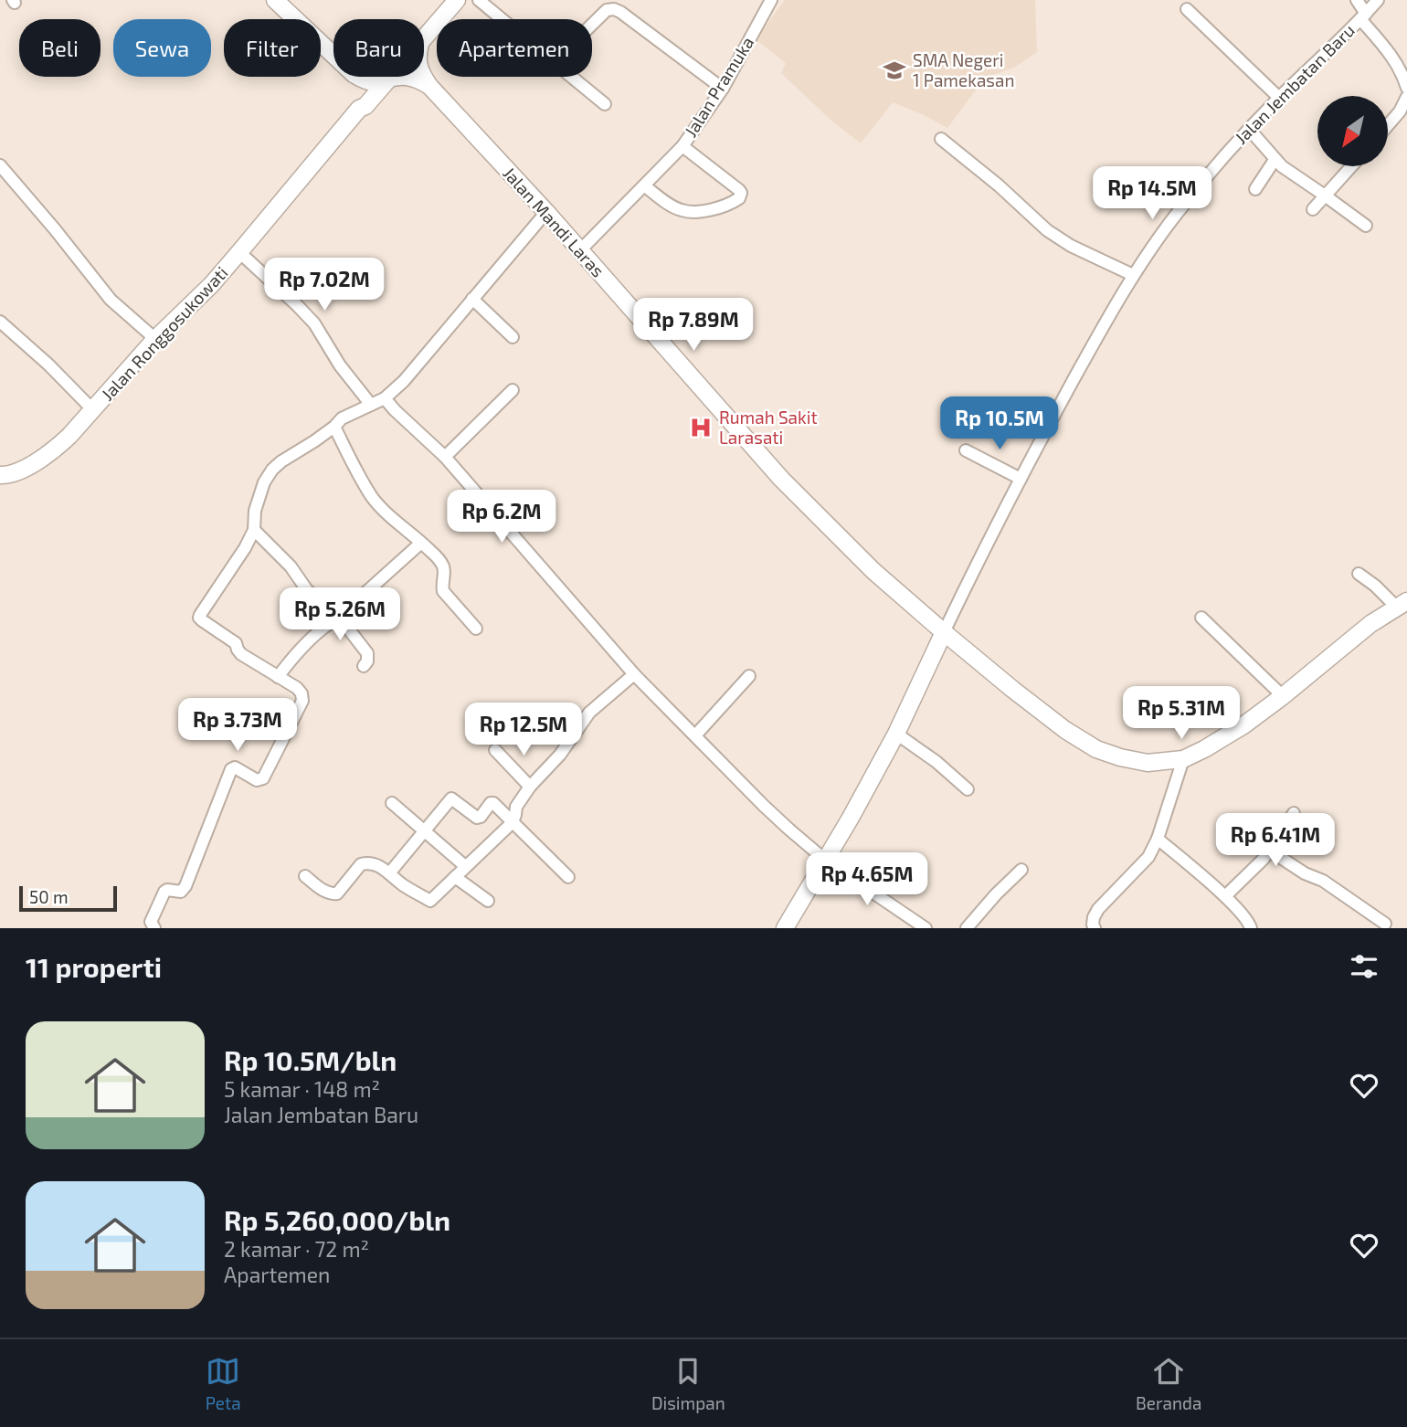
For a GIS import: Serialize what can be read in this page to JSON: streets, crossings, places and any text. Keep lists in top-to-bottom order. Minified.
{"streets":{"main road":["Jalan Mandi Laras","Jalan Ronggosukowati"],"street":["Jalan Jembatan Baru","Jalan Pramuka"]},"crossings":[["Jalan Jembatan Baru","Jalan Mandi Laras"],["Jalan Pramuka","Jalan Mandi Laras"]],"places":{"school or university":["SMA Negeri 1 Pamekasan"],"hospital":["Rumah Sakit Larasati"]},"scale_bar":"50 m","north":"bottom left","page":{"chip":["Beli","Sewa","Filter","Baru","Apartemen"],"price":["Rp 14.5M","Rp 7.02M","Rp 7.89M","Rp 10.5M","Rp 6.2M","Rp 5.26M","Rp 5.31M","Rp 3.73M","Rp 12.5M","Rp 6.41M","Rp 4.65M"],"scale":"50 m","heading":"11 properti","list":[{"name":"Rp 10.5M/bln","note":"5 kamar · 148 m² · Jalan Jembatan Baru"},{"name":"Rp 5,260,000/bln","note":"2 kamar · 72 m² · Apartemen"}],"tabs":["Peta","Disimpan","Beranda"]}}
